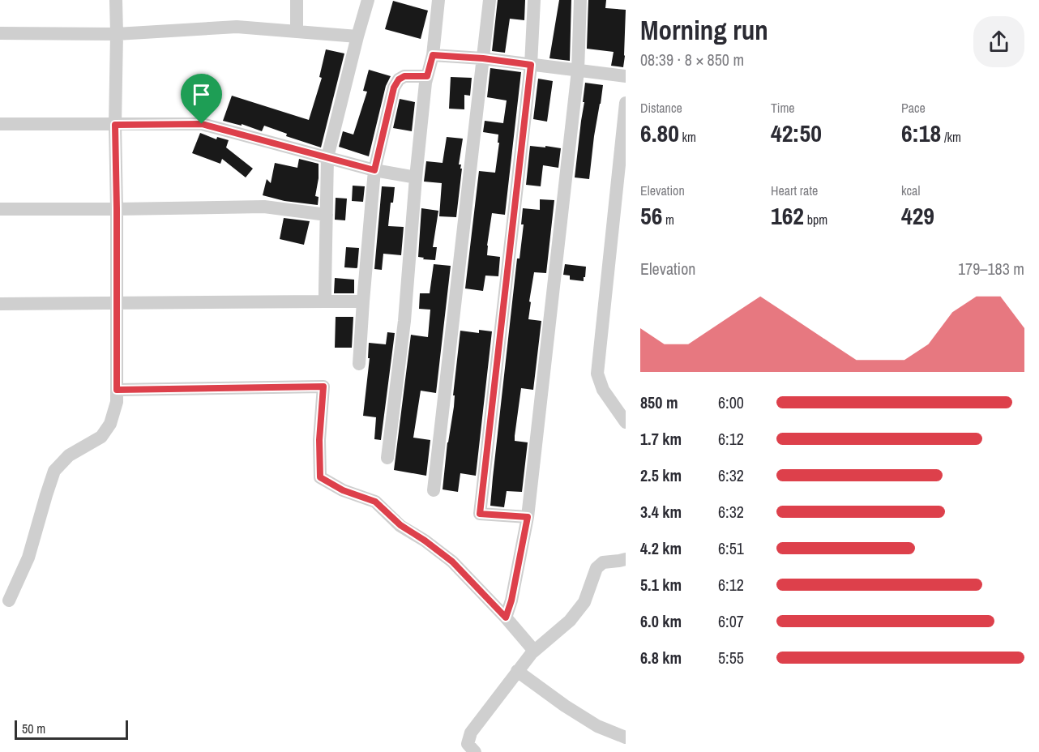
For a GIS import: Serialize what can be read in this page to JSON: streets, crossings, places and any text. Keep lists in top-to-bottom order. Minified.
{"scale_bar":"50 m","page":{"heading":["Morning run","08:39 · 8 × 850 m"],"stats":[["Distance","6.80 km"],["Time","42:50"],["Pace","6:18 /km"],["Elevation","56 m"],["Heart rate","162 bpm"],["kcal","429"]],"chart":["Elevation","179–183 m"],"list":[{"name":"850 m","note":"6:00"},{"name":"1.7 km","note":"6:12"},{"name":"2.5 km","note":"6:32"},{"name":"3.4 km","note":"6:32"},{"name":"4.2 km","note":"6:51"},{"name":"5.1 km","note":"6:12"},{"name":"6.0 km","note":"6:07"},{"name":"6.8 km","note":"5:55"}],"scale":"50 m"}}
